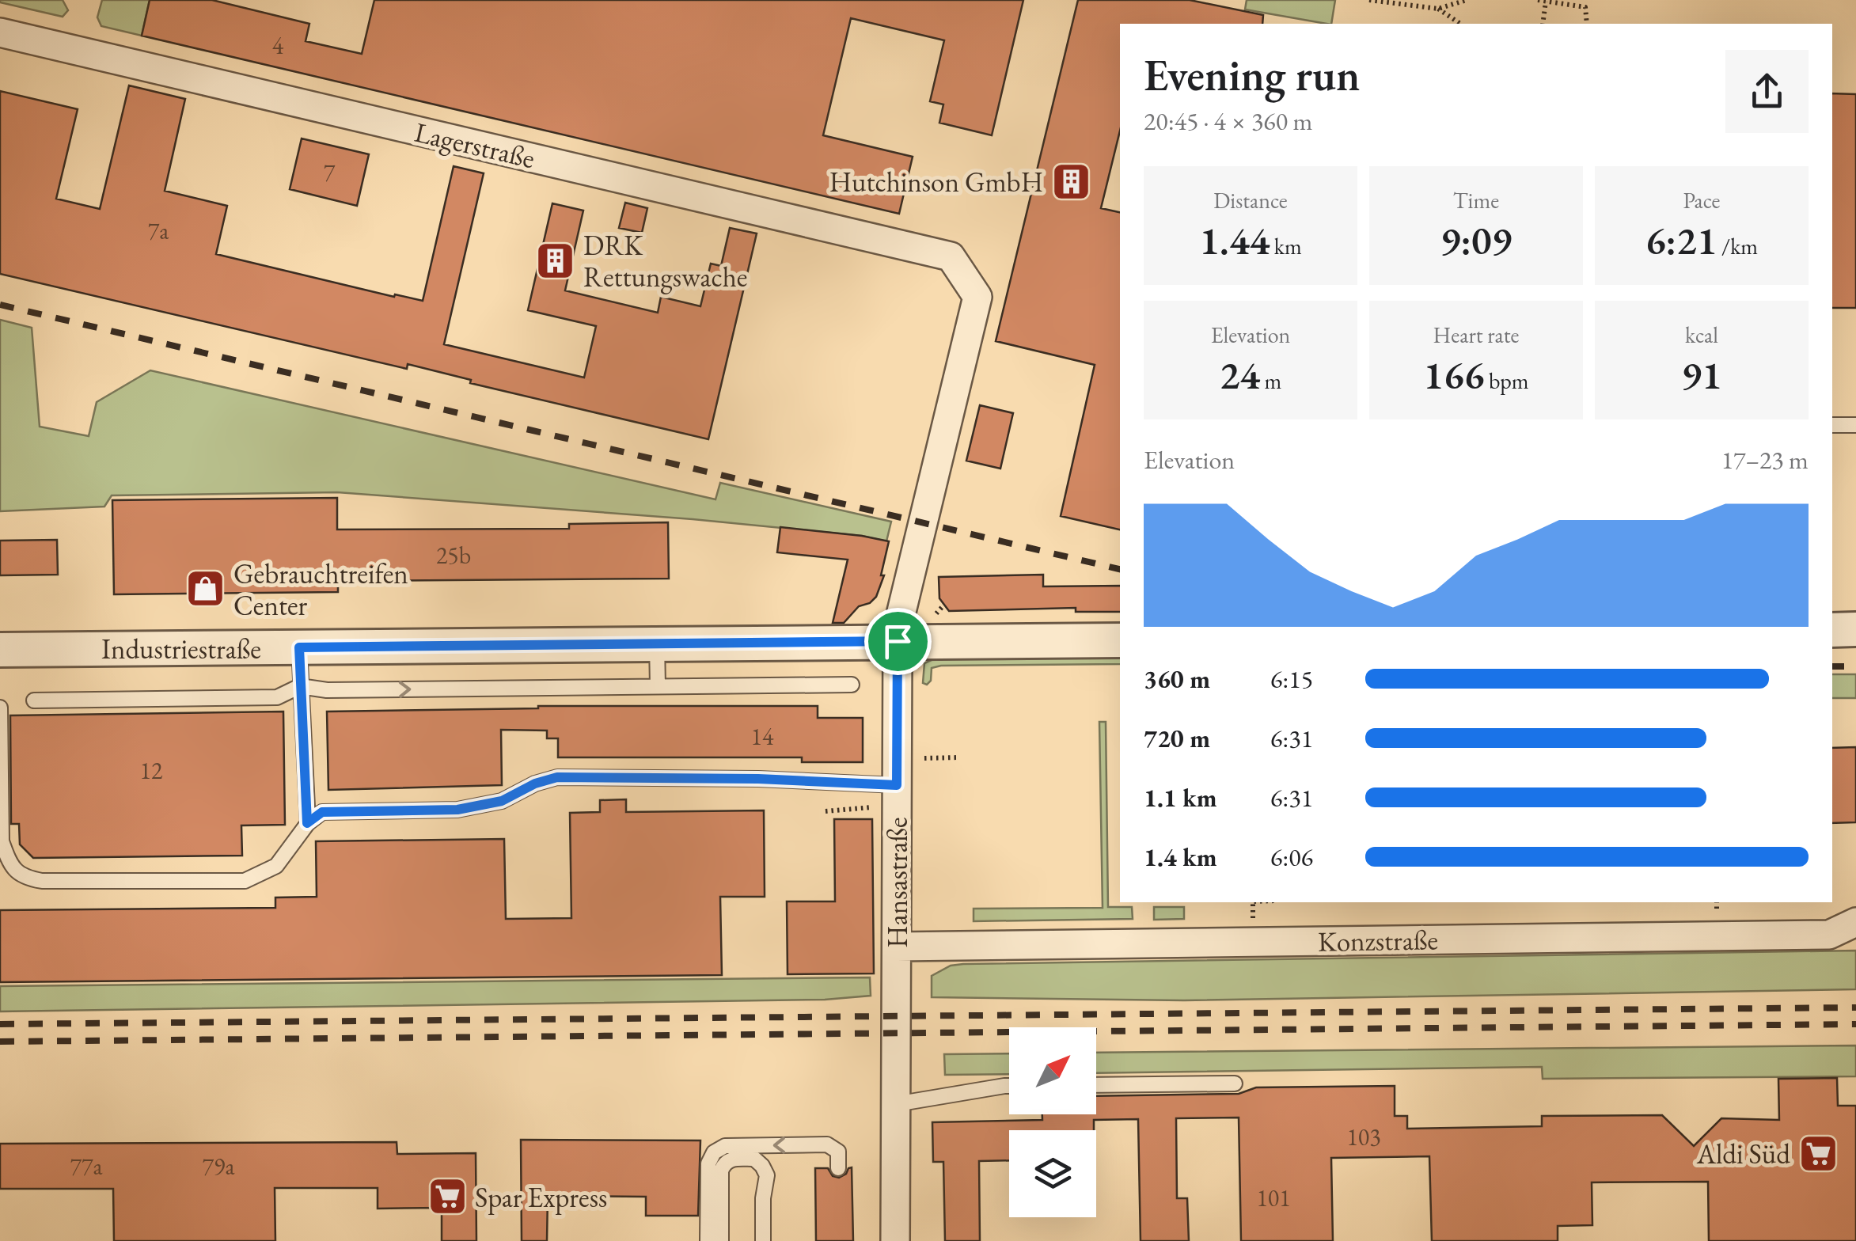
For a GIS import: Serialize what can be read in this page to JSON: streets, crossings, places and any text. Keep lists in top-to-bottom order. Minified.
{"streets":{"street":["Lagerstraße","Industriestraße","Hansastraße","Konzstraße"]},"crossings":[["Lagerstraße","Hansastraße"],["Industriestraße","Hansastraße"],["Hansastraße","Konzstraße"]],"places":{"building":["Hutchinson GmbH","DRK Rettungswache"],"shop":["Gebrauchtreifen Center"],"supermarket":["Aldi Süd","Spar Express"]},"house_numbers":["4","7","7a","25b","14","12","103","77a","79a","101"],"north":"top right","page":{"heading":["Evening run","20:45 · 4 × 360 m"],"stats":[["Distance","1.44 km"],["Time","9:09"],["Pace","6:21 /km"],["Elevation","24 m"],["Heart rate","166 bpm"],["kcal","91"]],"chart":["Elevation","17–23 m"],"list":[{"name":"360 m","note":"6:15"},{"name":"720 m","note":"6:31"},{"name":"1.1 km","note":"6:31"},{"name":"1.4 km","note":"6:06"}]}}
